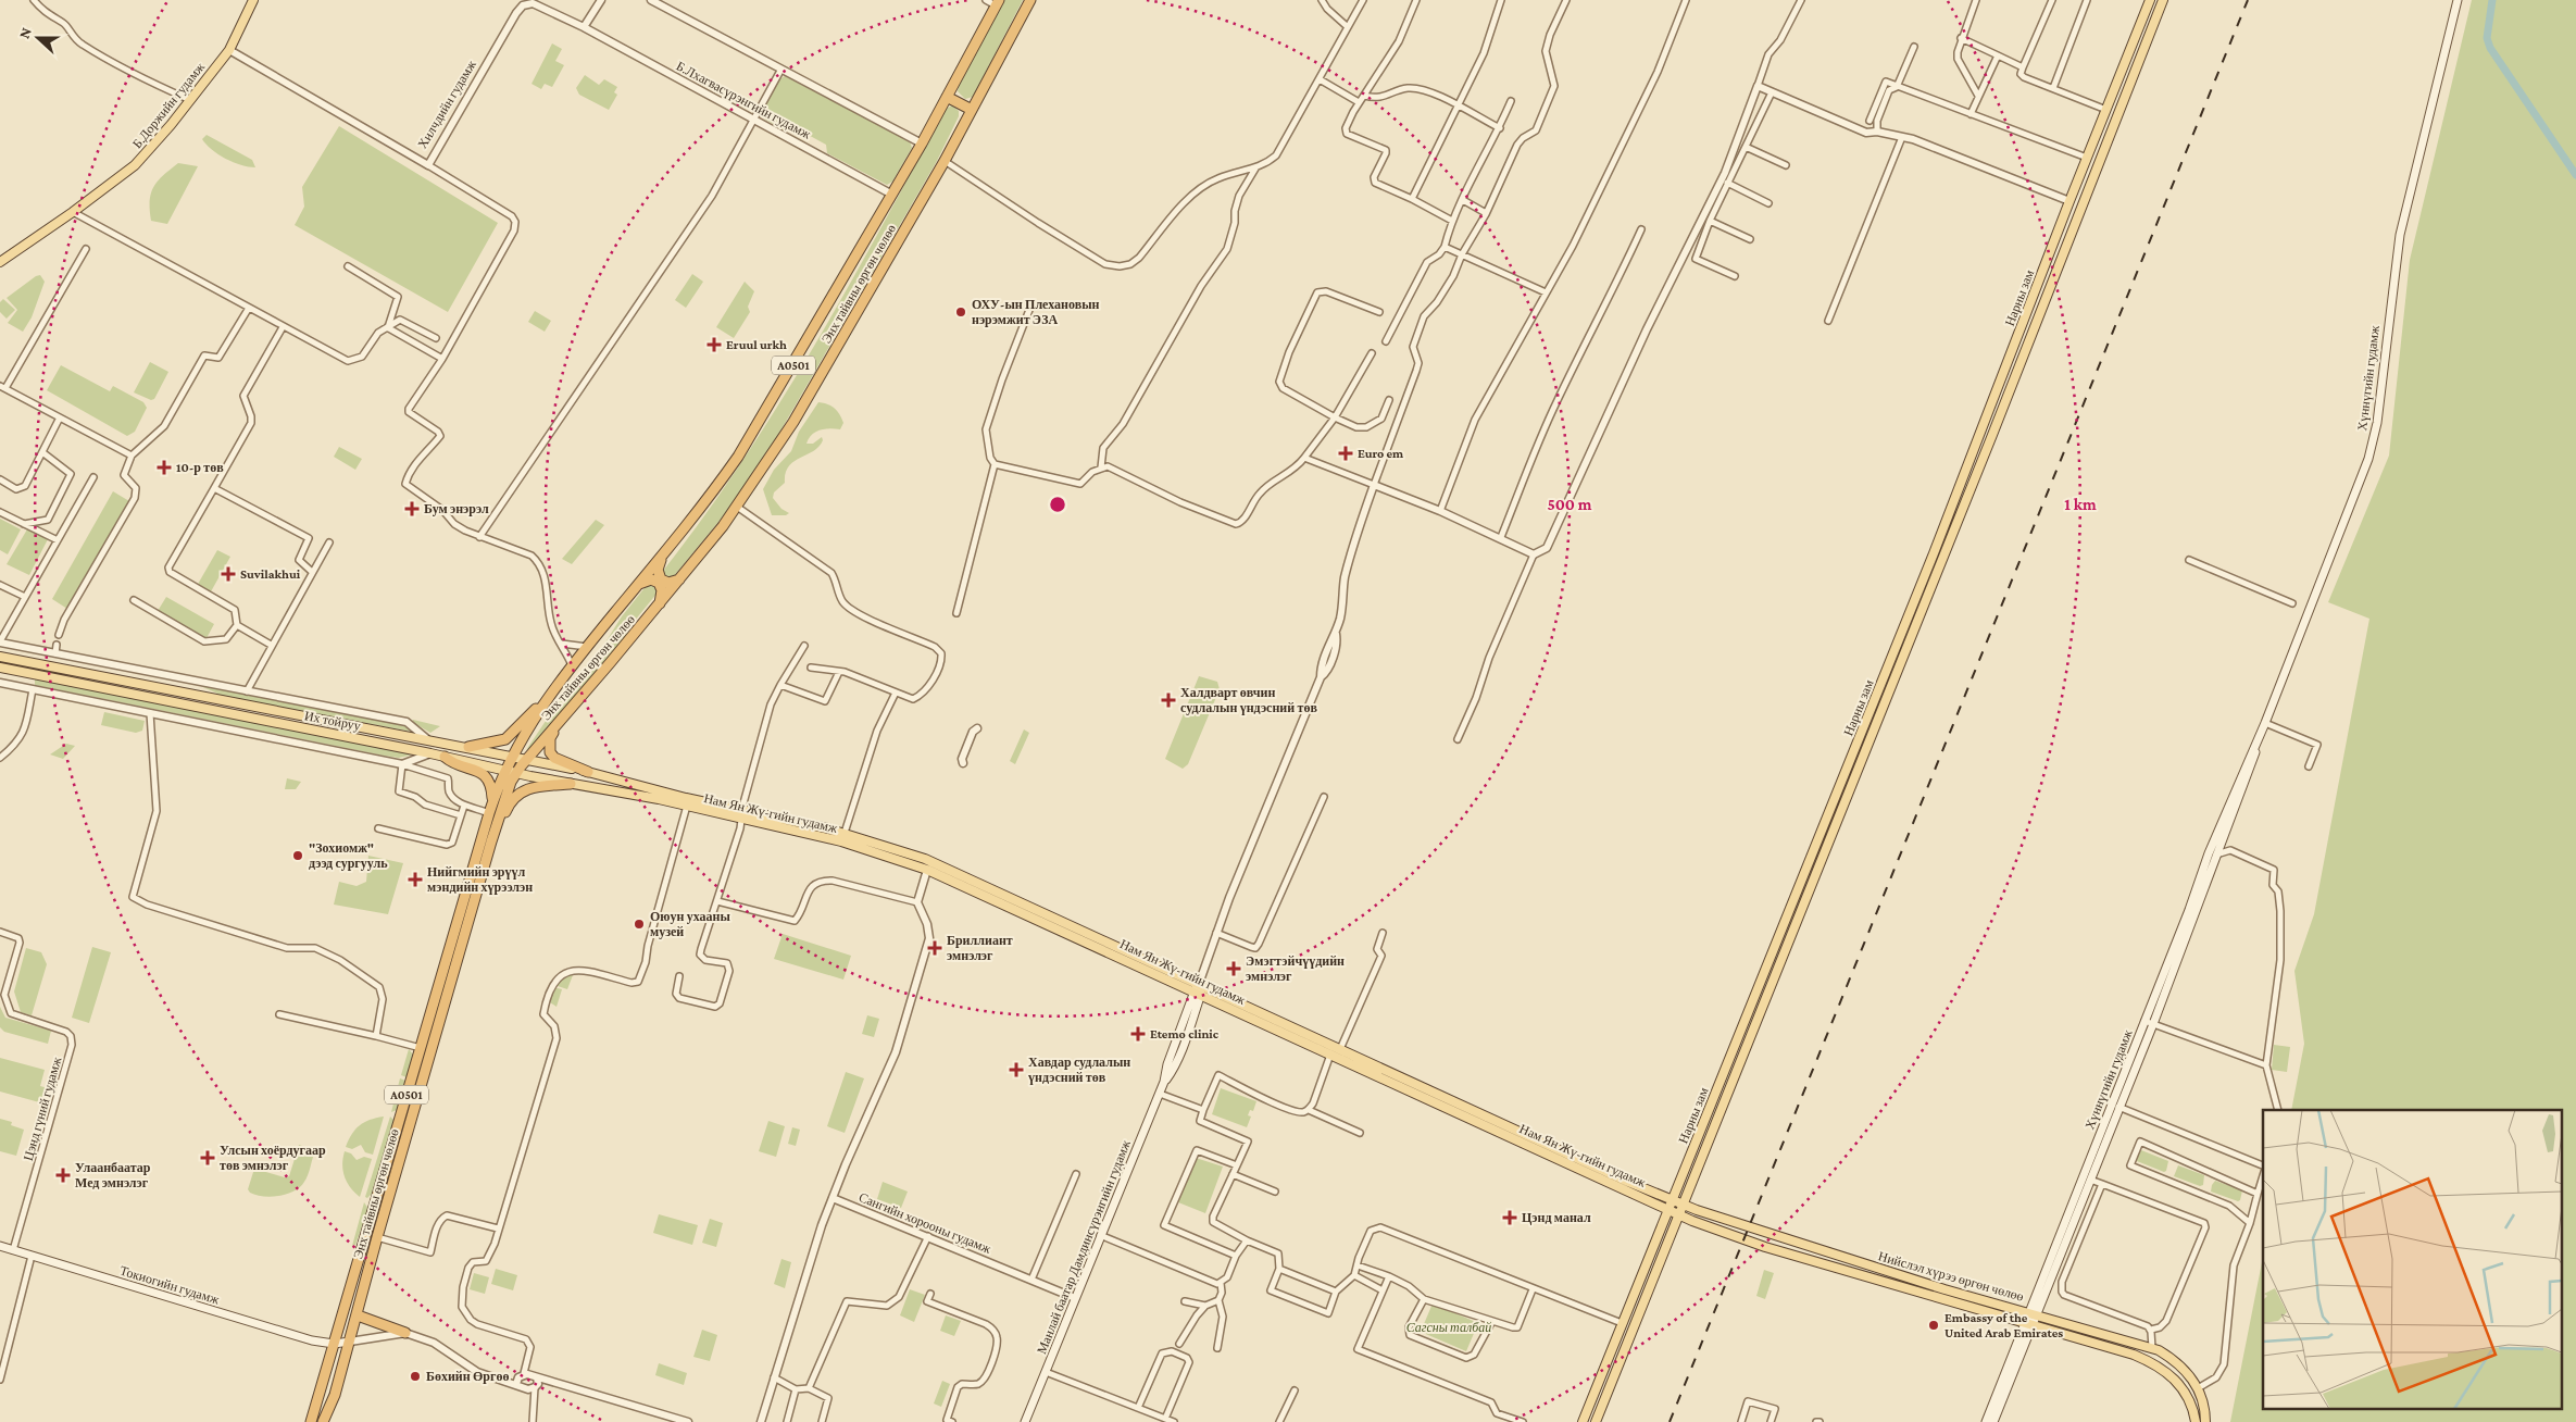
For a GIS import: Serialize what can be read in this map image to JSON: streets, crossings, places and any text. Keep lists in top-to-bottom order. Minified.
{"streets":{"highway":["Энх тайвны өргөн чөлөө","A0501"],"main road":["Б.Доржийн гудамж","Нарны зам","Хүннүгийн гудамж","Их тойруу","Нам Ян Жү-гийн гудамж","Манлай баатар Дамдинсүрэнгийн гудамж","Нийслэл хүрээ өргөн чөлөө","Токиогийн гудамж"],"street":["Б.Лхагвасүрэнгийн гудамж","Хилчдийн гудамж","Цэнд гүний гудамж","Сангийн хорооны гудамж"]},"crossings":[["Б.Лхагвасүрэнгийн гудамж","Хилчдийн гудамж"],["Б.Лхагвасүрэнгийн гудамж","Энх тайвны өргөн чөлөө"],["Хилчдийн гудамж","Б.Доржийн гудамж"],["Энх тайвны өргөн чөлөө","Их тойруу"],["Энх тайвны өргөн чөлөө","Токиогийн гудамж"],["Нарны зам","Нам Ян Жү-гийн гудамж"],["Нарны зам","Нийслэл хүрээ өргөн чөлөө"],["Хүннүгийн гудамж","Нийслэл хүрээ өргөн чөлөө"],["Их тойруу","Нам Ян Жү-гийн гудамж"],["Нам Ян Жү-гийн гудамж","Манлай баатар Дамдинсүрэнгийн гудамж"],["Нам Ян Жү-гийн гудамж","Нийслэл хүрээ өргөн чөлөө"],["Цэнд гүний гудамж","Токиогийн гудамж"],["Сангийн хорооны гудамж","Манлай баатар Дамдинсүрэнгийн гудамж"]],"parks":["Сагсны талбай"],"places":{"other":["ОХУ-ын Плехановын нэрэмжит ЭЗА","\"Зохиомж\" дээд сургууль","Оюун ухааны музей","Embassy of the United Arab Emirates","Бөхийн Өргөө"],"health":["Eruul urkh","Euro em","10-р төв","Бум энэрэл","Suvilakhui","Халдварт өвчин судлалын үндэсний төв","Нийгмийн эрүүл мэндийн хүрээлэн","Бриллиант эмнэлэг","Эмэгтэйчүүдийн эмнэлэг","Etemo clinic","Хавдар судлалын үндэсний төв","Улсын хоёрдугаар төв эмнэлэг","Улаанбаатар Мед эмнэлэг","Цэнд манал"]},"north":"left","rings":["500 m","1 km"]}
